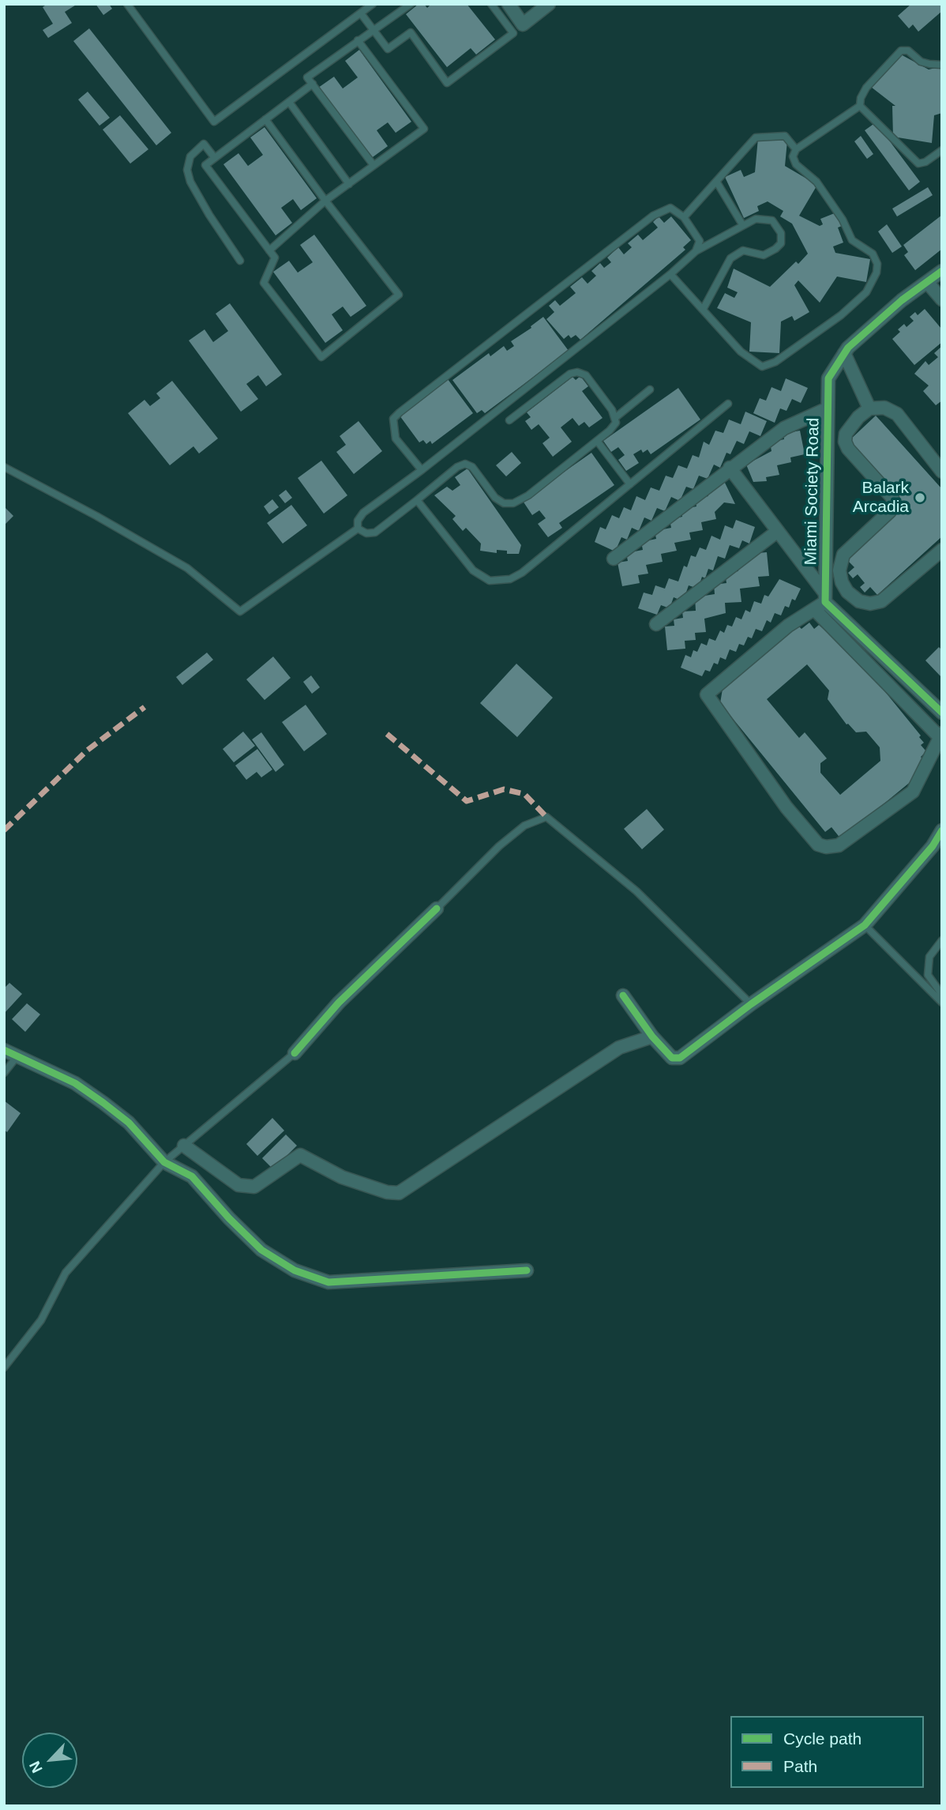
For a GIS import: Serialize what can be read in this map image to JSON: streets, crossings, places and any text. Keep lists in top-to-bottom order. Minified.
{"streets":{"street":["Miami Society Road"]},"places":["Balark Arcadia"],"legend":["Cycle path","Path"],"north":"bottom left"}
